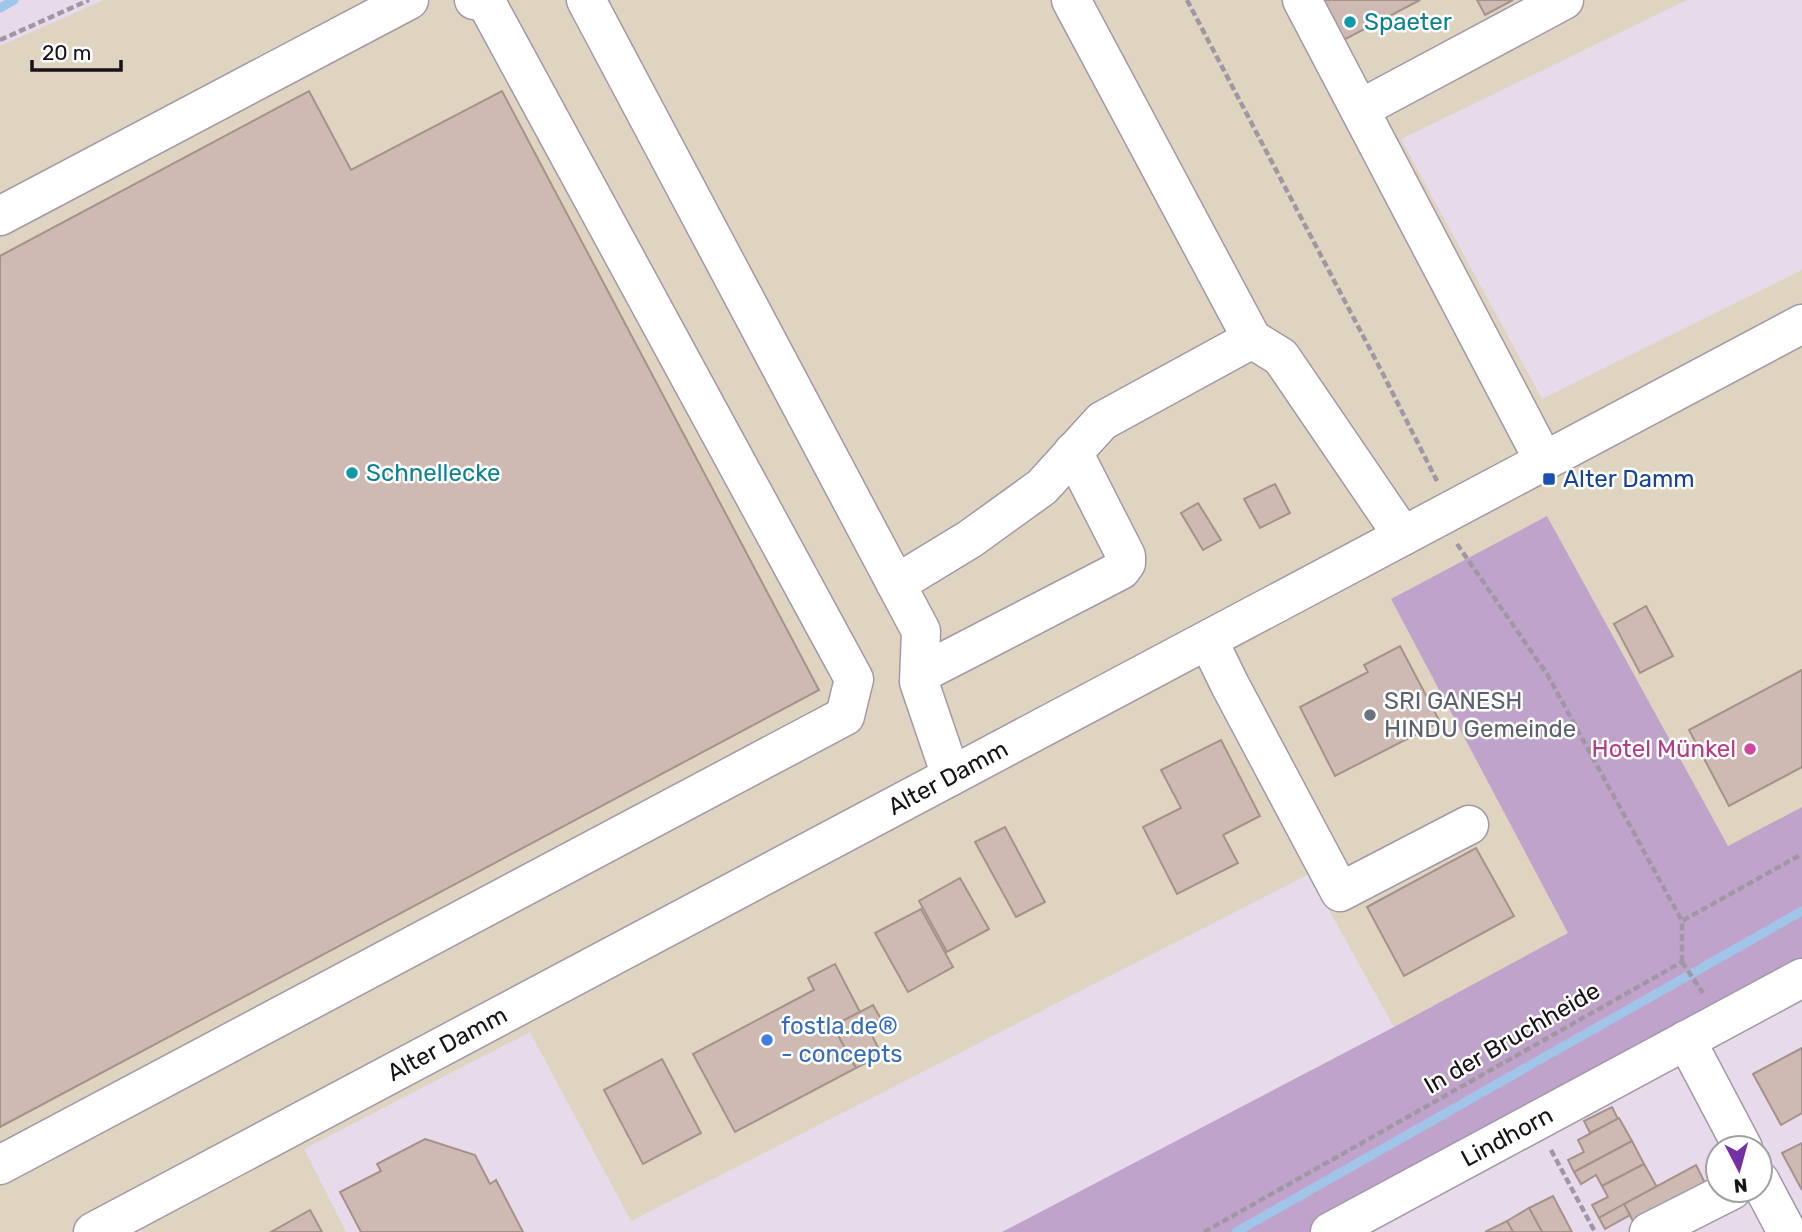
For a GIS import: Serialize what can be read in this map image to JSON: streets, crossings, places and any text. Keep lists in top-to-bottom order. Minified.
{"streets":{"street":["Alter Damm","Lindhorn"],"path":["In der Bruchheide"]},"places":{"other":["Spaeter","Schnellecke","SRI GANESH HINDU Gemeinde","Hotel Münkel","fostla.de® - concepts"],"transit":["Alter Damm"]},"scale_bar":"20 m","north":"bottom"}
